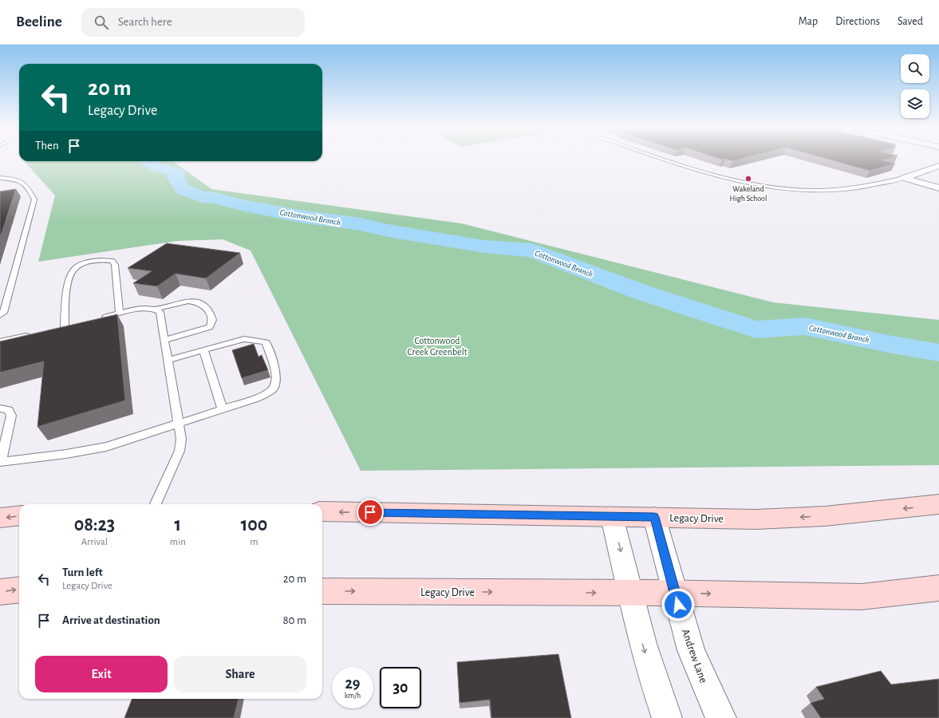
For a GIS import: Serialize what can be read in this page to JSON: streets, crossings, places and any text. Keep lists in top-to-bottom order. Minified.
{"streets":{"main road":["Legacy Drive"],"street":["Andrew Lane"]},"crossings":[["Legacy Drive","Andrew Lane"]],"water":["Cottonwood Branch"],"parks":["Cottonwood Creek Greenbelt"],"places":["Wakeland High School"],"page":{"header":"Beeline","search":"Search here","nav":["Map","Directions","Saved"],"turn":["20 m","Legacy Drive"],"then":"Then","eta":["08:23","Arrival","1","min","100","m"],"list":[{"name":"Turn left","note":"Legacy Drive","value":"20 m"},{"name":"Arrive at destination","value":"80 m"}],"buttons":["Exit","Share"],"speed":"29 km/h","limit":"30"}}
